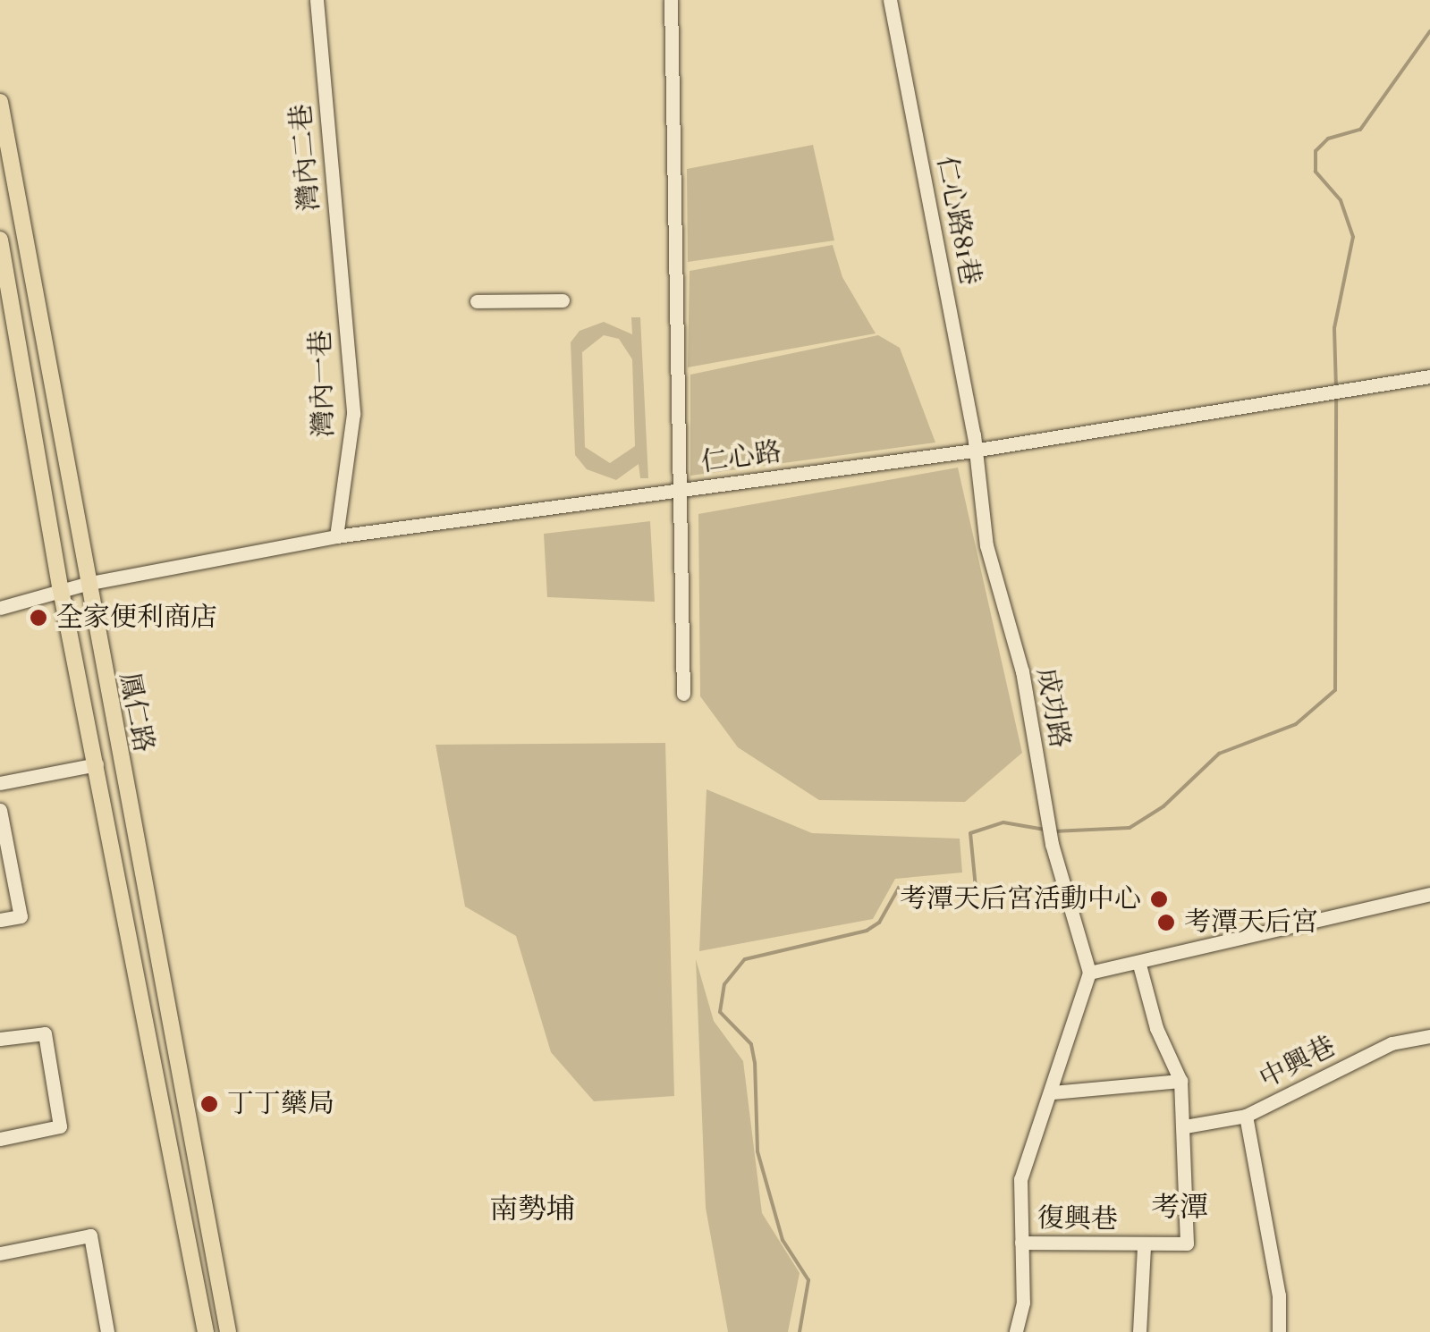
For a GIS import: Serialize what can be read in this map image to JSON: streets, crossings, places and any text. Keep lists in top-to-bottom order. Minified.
{"streets":{"main road":["鳳仁路"],"street":["灣內二巷","仁心路81巷","灣內一巷","仁心路","成功路","中興巷","復興巷"]},"crossings":[["灣內二巷","灣內一巷"],["仁心路81巷","仁心路"],["仁心路81巷","成功路"],["灣內一巷","仁心路"],["仁心路","成功路"],["仁心路","鳳仁路"],["中興巷","復興巷"]],"districts":["考潭","南勢埔"],"places":["全家便利商店","考潭天后宮活動中心","考潭天后宮","丁丁藥局"]}
